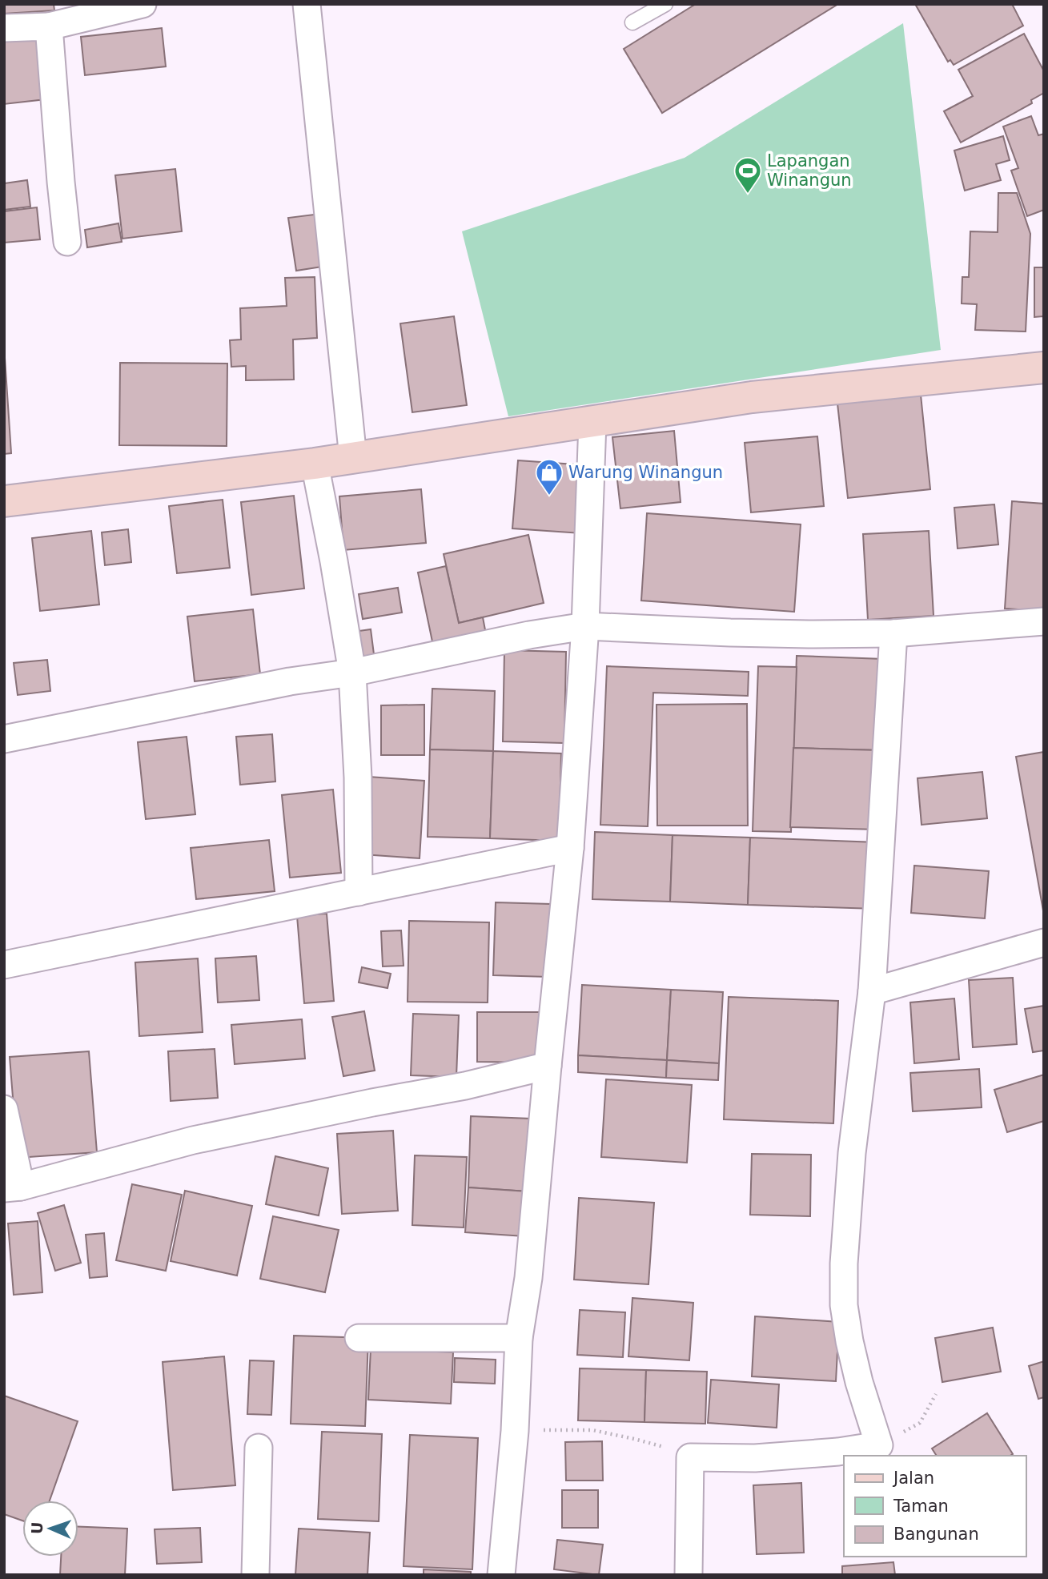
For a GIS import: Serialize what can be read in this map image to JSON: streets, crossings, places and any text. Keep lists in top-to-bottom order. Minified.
{"places":{"sports":["Lapangan Winangun"],"shop":["Warung Winangun"]},"legend":["Jalan","Taman","Bangunan"],"north":"left"}
